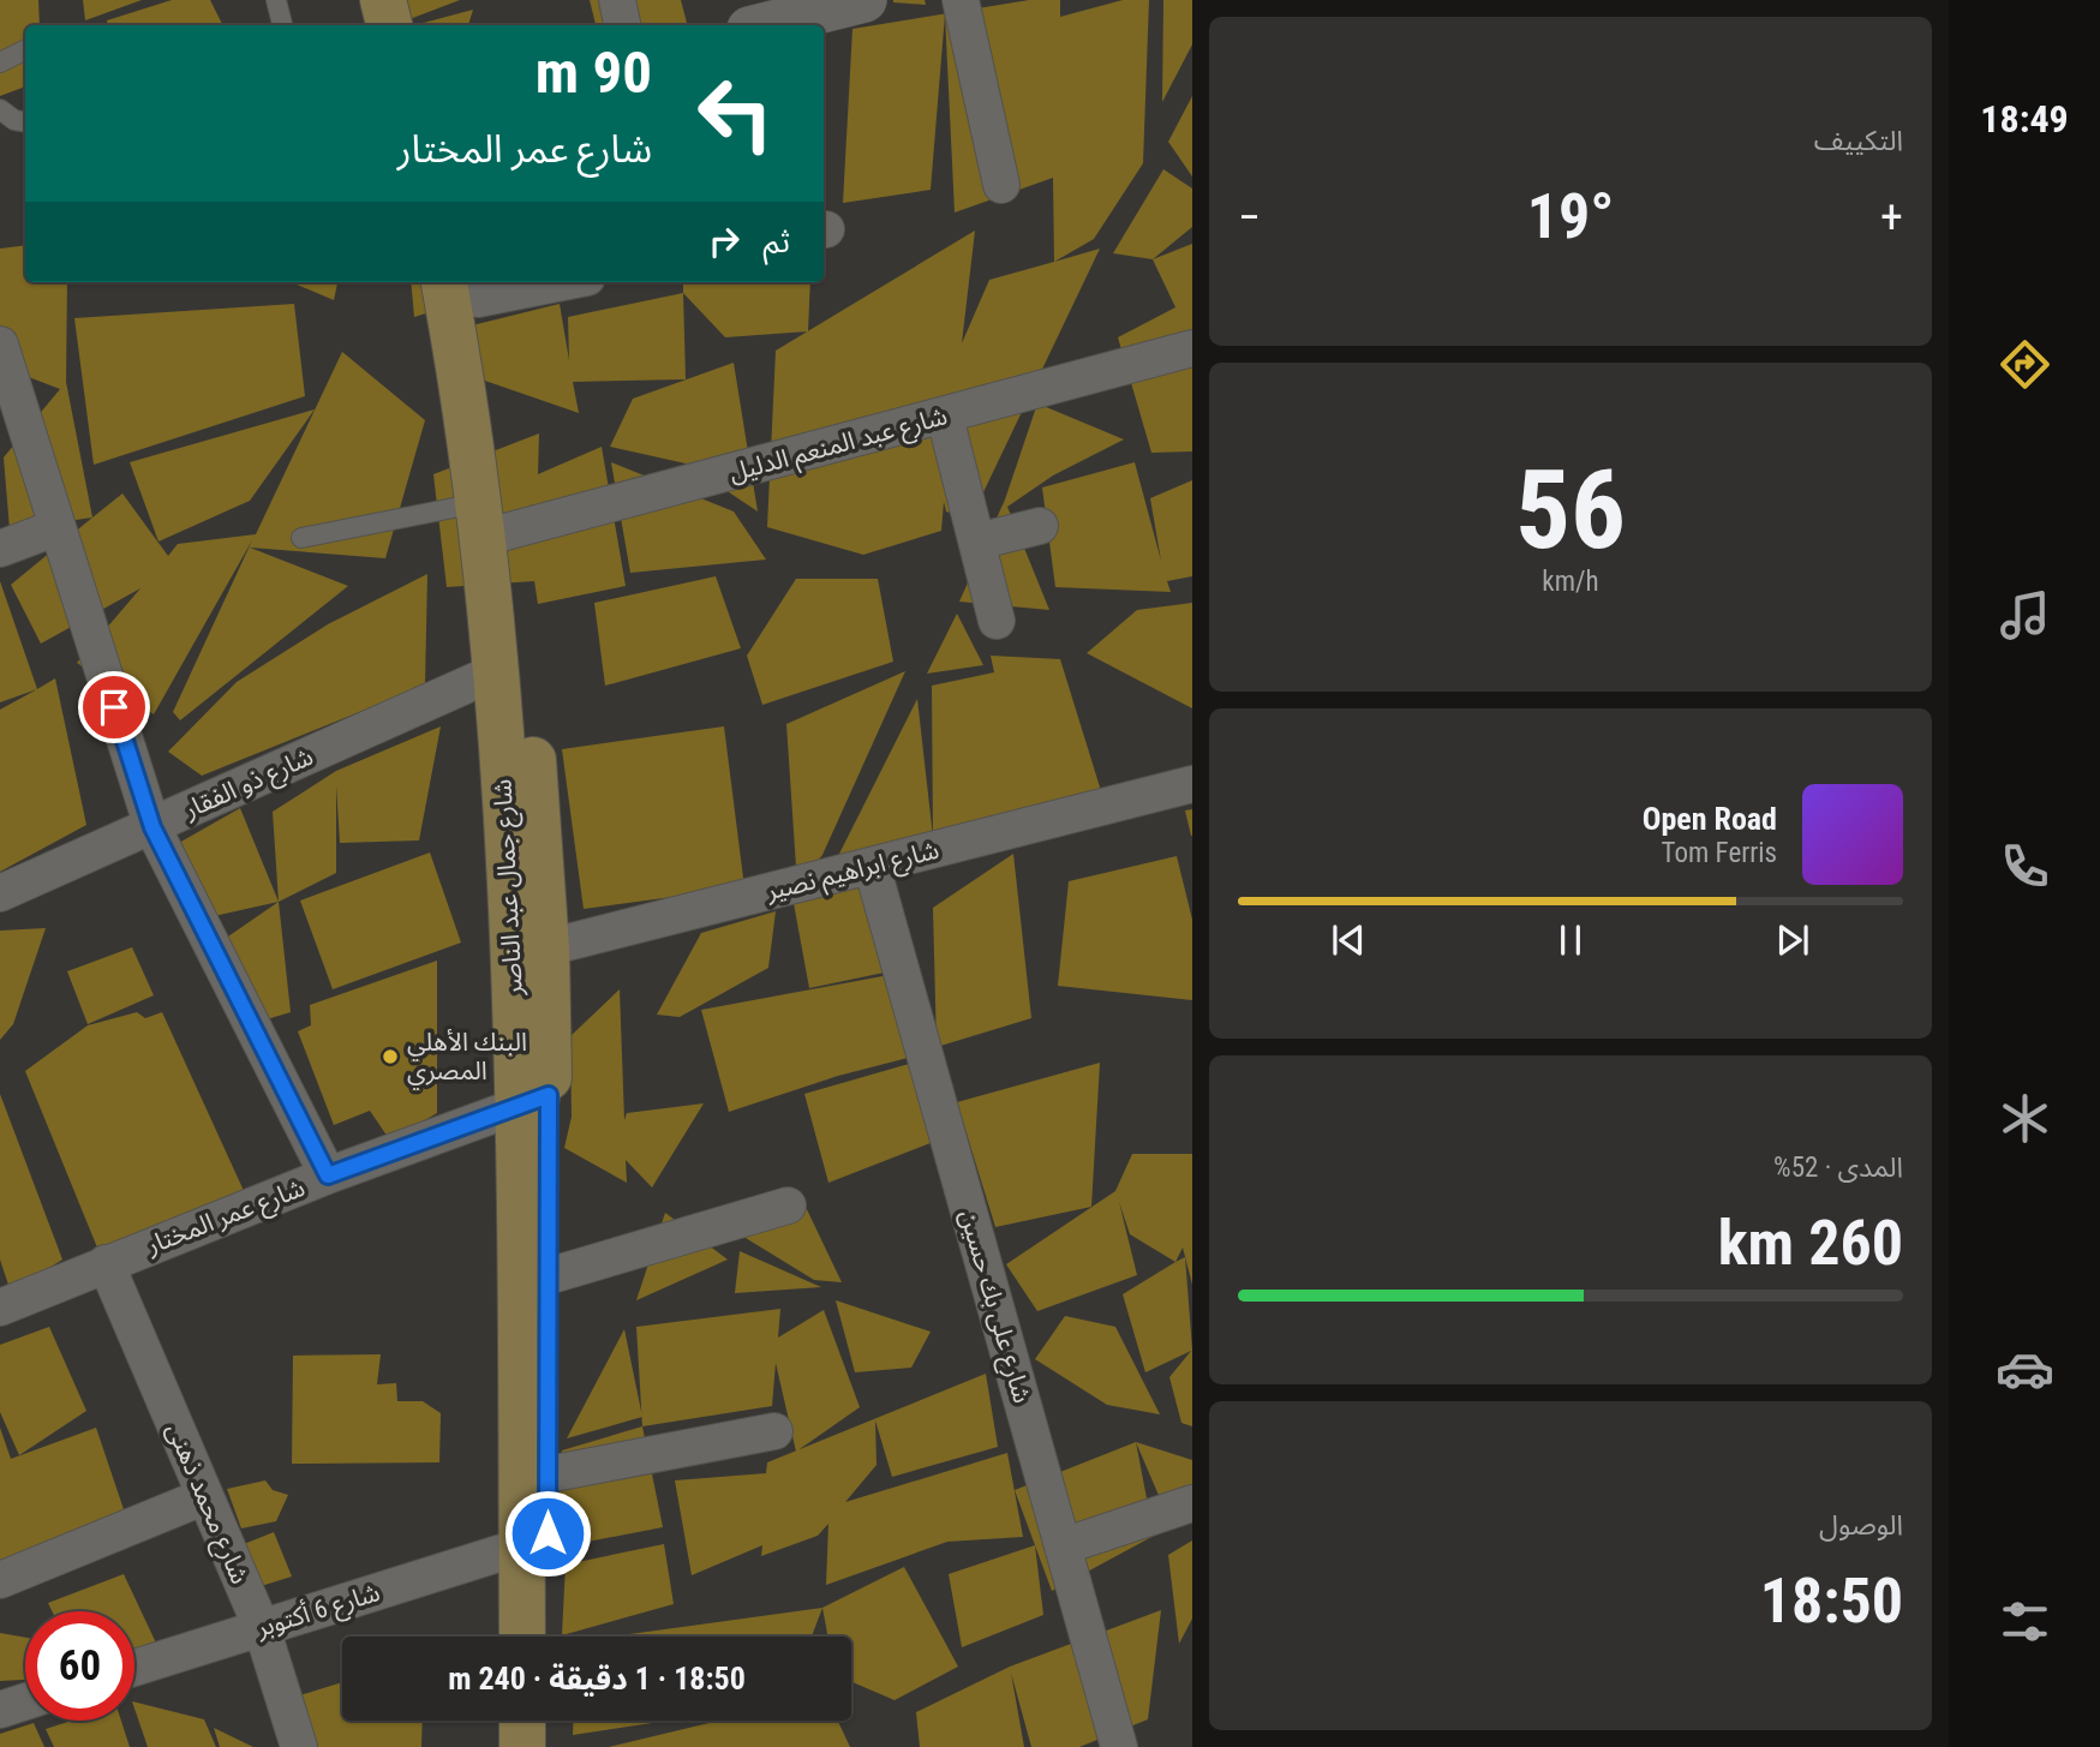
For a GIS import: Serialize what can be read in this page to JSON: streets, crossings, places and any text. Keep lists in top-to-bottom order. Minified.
{"streets":{"main road":["شارع جمال عبد الناصر"],"street":["شارع عبد المنعم الدليل","شارع ذو الفقار","شارع ابراهيم نصير","شارع عمر المختار","شارع على بك حسين","شارع محمد ذهنى","شارع 6 أكتوبر"]},"crossings":[["شارع عبد المنعم الدليل","شارع جمال عبد الناصر"],["شارع ذو الفقار","شارع جمال عبد الناصر"],["شارع ابراهيم نصير","شارع جمال عبد الناصر"],["شارع ابراهيم نصير","شارع على بك حسين"],["شارع جمال عبد الناصر","شارع عمر المختار"],["شارع جمال عبد الناصر","شارع 6 أكتوبر"],["شارع عمر المختار","شارع محمد ذهنى"],["شارع محمد ذهنى","شارع 6 أكتوبر"]],"places":["البنك الأهلي المصري"],"page":{"tabs":"18:49","tile":["التكييف",["56","km/h"],["المدى · 52%","260 km"],["الوصول","18:50"]],"turn":["90 m","شارع عمر المختار"],"heat":["−","19°","+"],"then":"ثم","song":["Open Road","Tom Ferris"],"limit":"60","trip":"18:50 · 1 دقيقة · 240 m"}}
